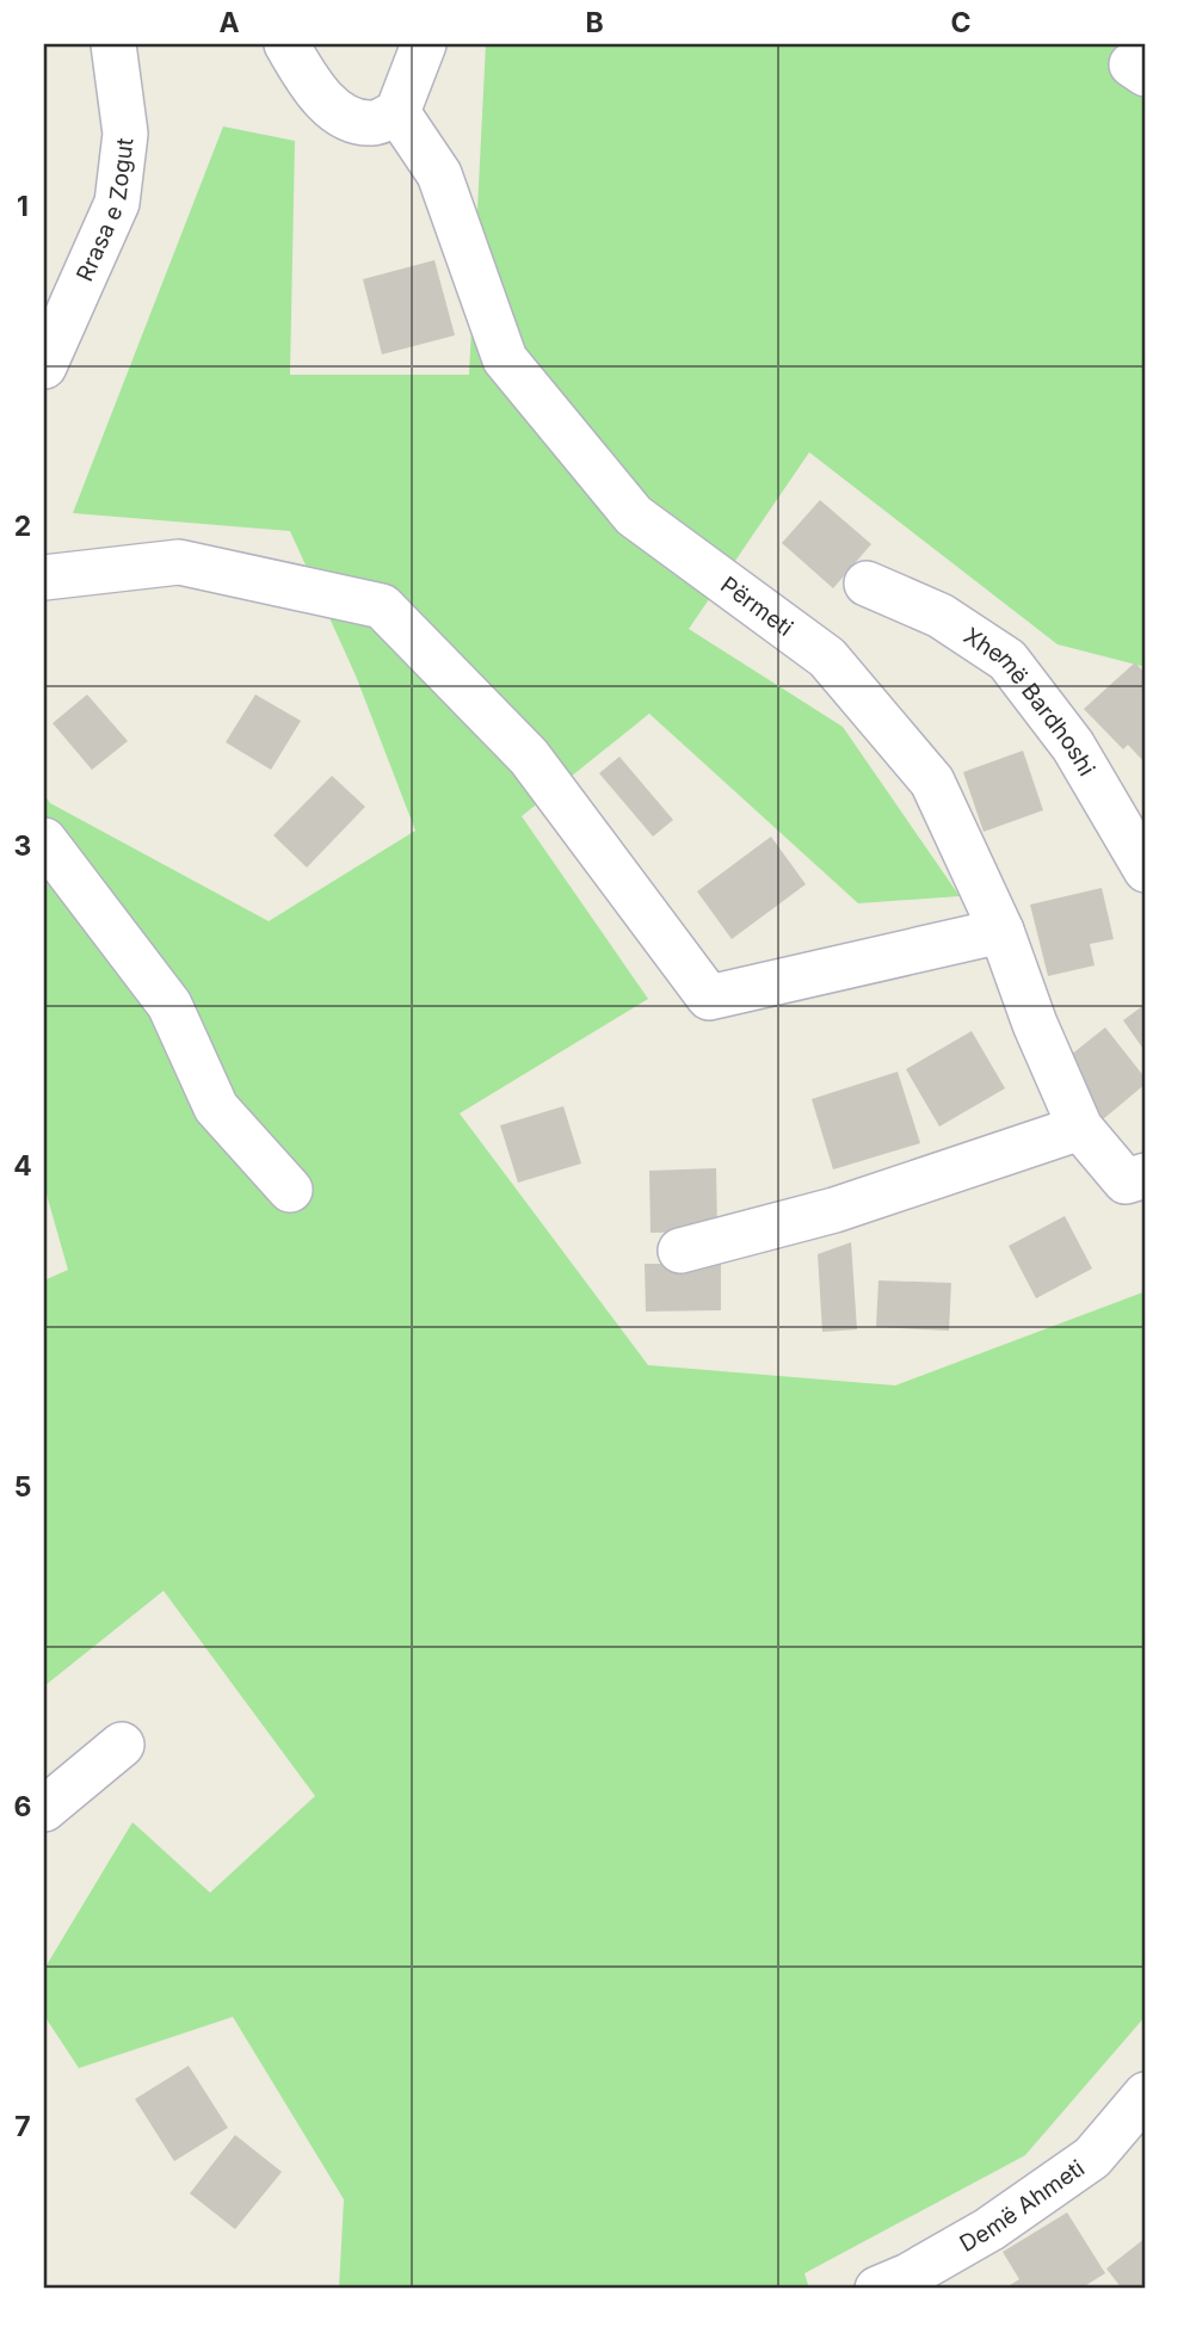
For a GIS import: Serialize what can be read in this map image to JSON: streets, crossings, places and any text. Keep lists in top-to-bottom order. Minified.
{"streets":{"street":["Rrasa e Zogut","Përmeti","Xhemë Bardhoshi","Demë Ahmeti"]},"grid":{"columns":["A","B","C"],"rows":["1","2","3","4","5","6","7"]}}
